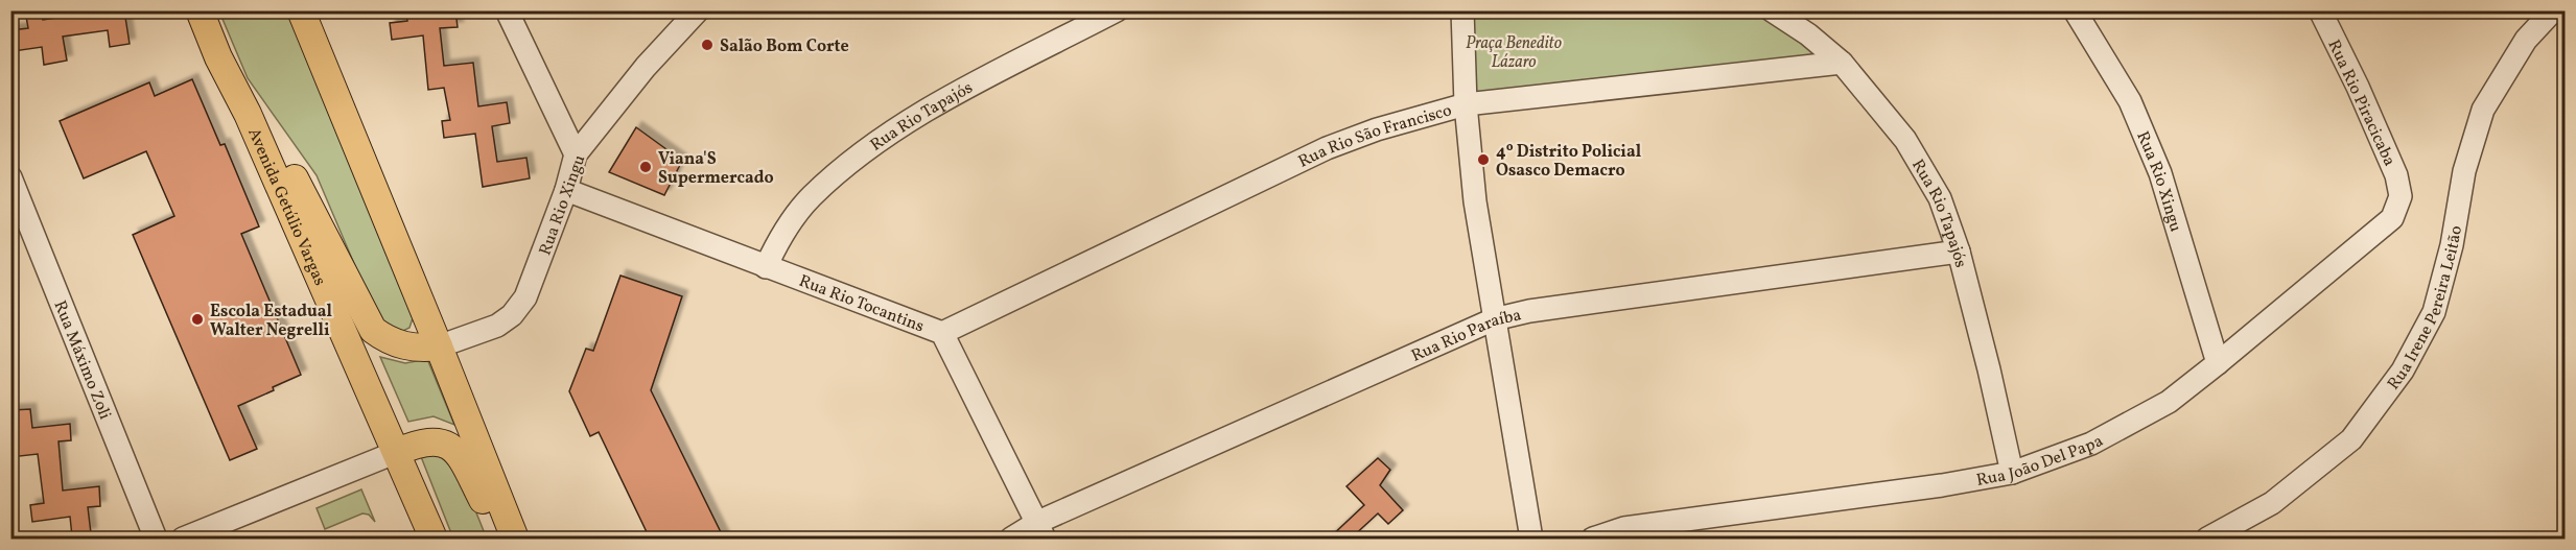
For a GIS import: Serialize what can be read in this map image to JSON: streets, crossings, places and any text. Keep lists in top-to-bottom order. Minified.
{"streets":{"main road":["Avenida Getúlio Vargas"],"street":["Rua Rio Piracicaba","Rua Rio Tapajós","Rua Rio São Francisco","Rua Rio Xingu","Rua Rio Tocantins","Rua Irene Pereira Leitão","Rua Rio Paraíba","Rua Máximo Zoli","Rua João Del Papa"]},"crossings":[["Rua Rio Piracicaba","Rua João Del Papa"],["Rua Rio Tapajós","Rua Rio São Francisco"],["Rua Rio Tapajós","Rua Rio Tocantins"],["Rua Rio Tapajós","Rua Rio Paraíba"],["Rua Rio Tapajós","Rua João Del Papa"],["Rua Rio São Francisco","Rua Rio Tocantins"],["Rua Rio Xingu","Rua Rio Tocantins"],["Rua Rio Xingu","Rua João Del Papa"],["Rua Rio Tocantins","Rua Rio Paraíba"]],"parks":["Praça Benedito Lázaro"],"places":["Salão Bom Corte","4º Distrito Policial Osasco Demacro","Viana'S Supermercado","Escola Estadual Walter Negrelli"]}
